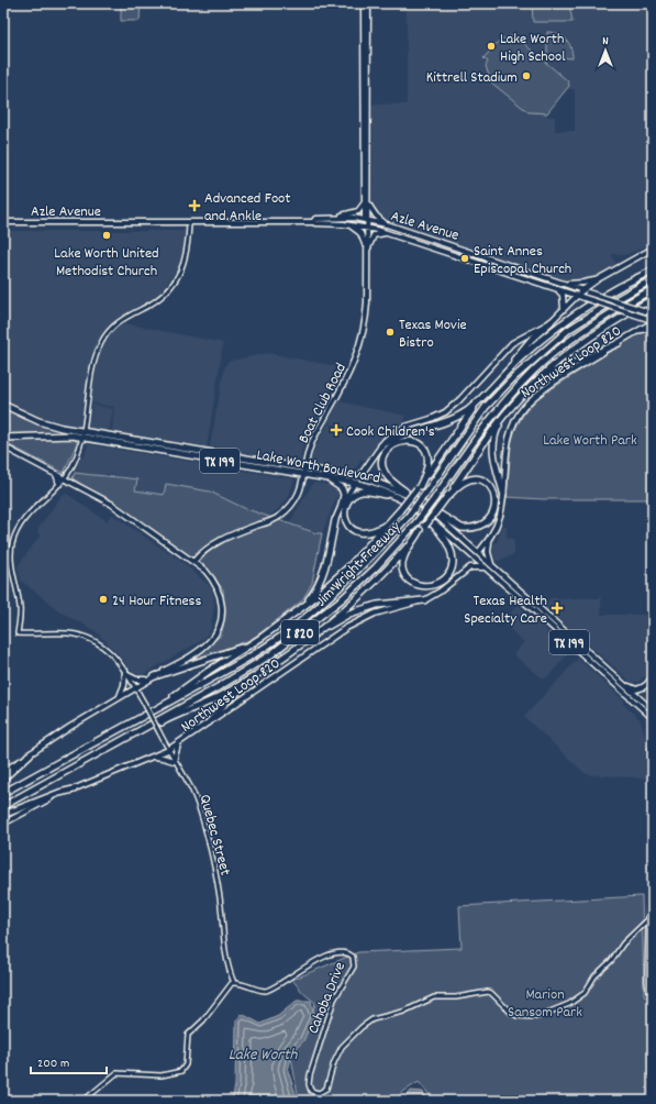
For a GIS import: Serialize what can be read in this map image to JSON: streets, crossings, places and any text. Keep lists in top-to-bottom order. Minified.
{"streets":{"highway":["TX 199","Lake Worth Boulevard","Jim Wright Freeway","I 820"],"main road":["Azle Avenue","Northwest Loop 820","Boat Club Road"],"street":["Quebec Street","Cahoba Drive"]},"crossings":[["Azle Avenue","Northwest Loop 820"],["Azle Avenue","Boat Club Road"],["Northwest Loop 820","Lake Worth Boulevard"],["Northwest Loop 820","Quebec Street"],["Boat Club Road","Lake Worth Boulevard"],["TX 199","Lake Worth Boulevard"],["Quebec Street","Cahoba Drive"]],"water":["Lake Worth"],"parks":["Lake Worth Park","Marion Sansom Park"],"places":{"other":["Lake Worth High School","Kittrell Stadium","Lake Worth United Methodist Church","Saint Annes Episcopal Church","Texas Movie Bistro","24 Hour Fitness"],"health":["Advanced Foot and Ankle","Cook Children's","Texas Health Specialty Care"]},"scale_bar":"200 m","north":"top"}
